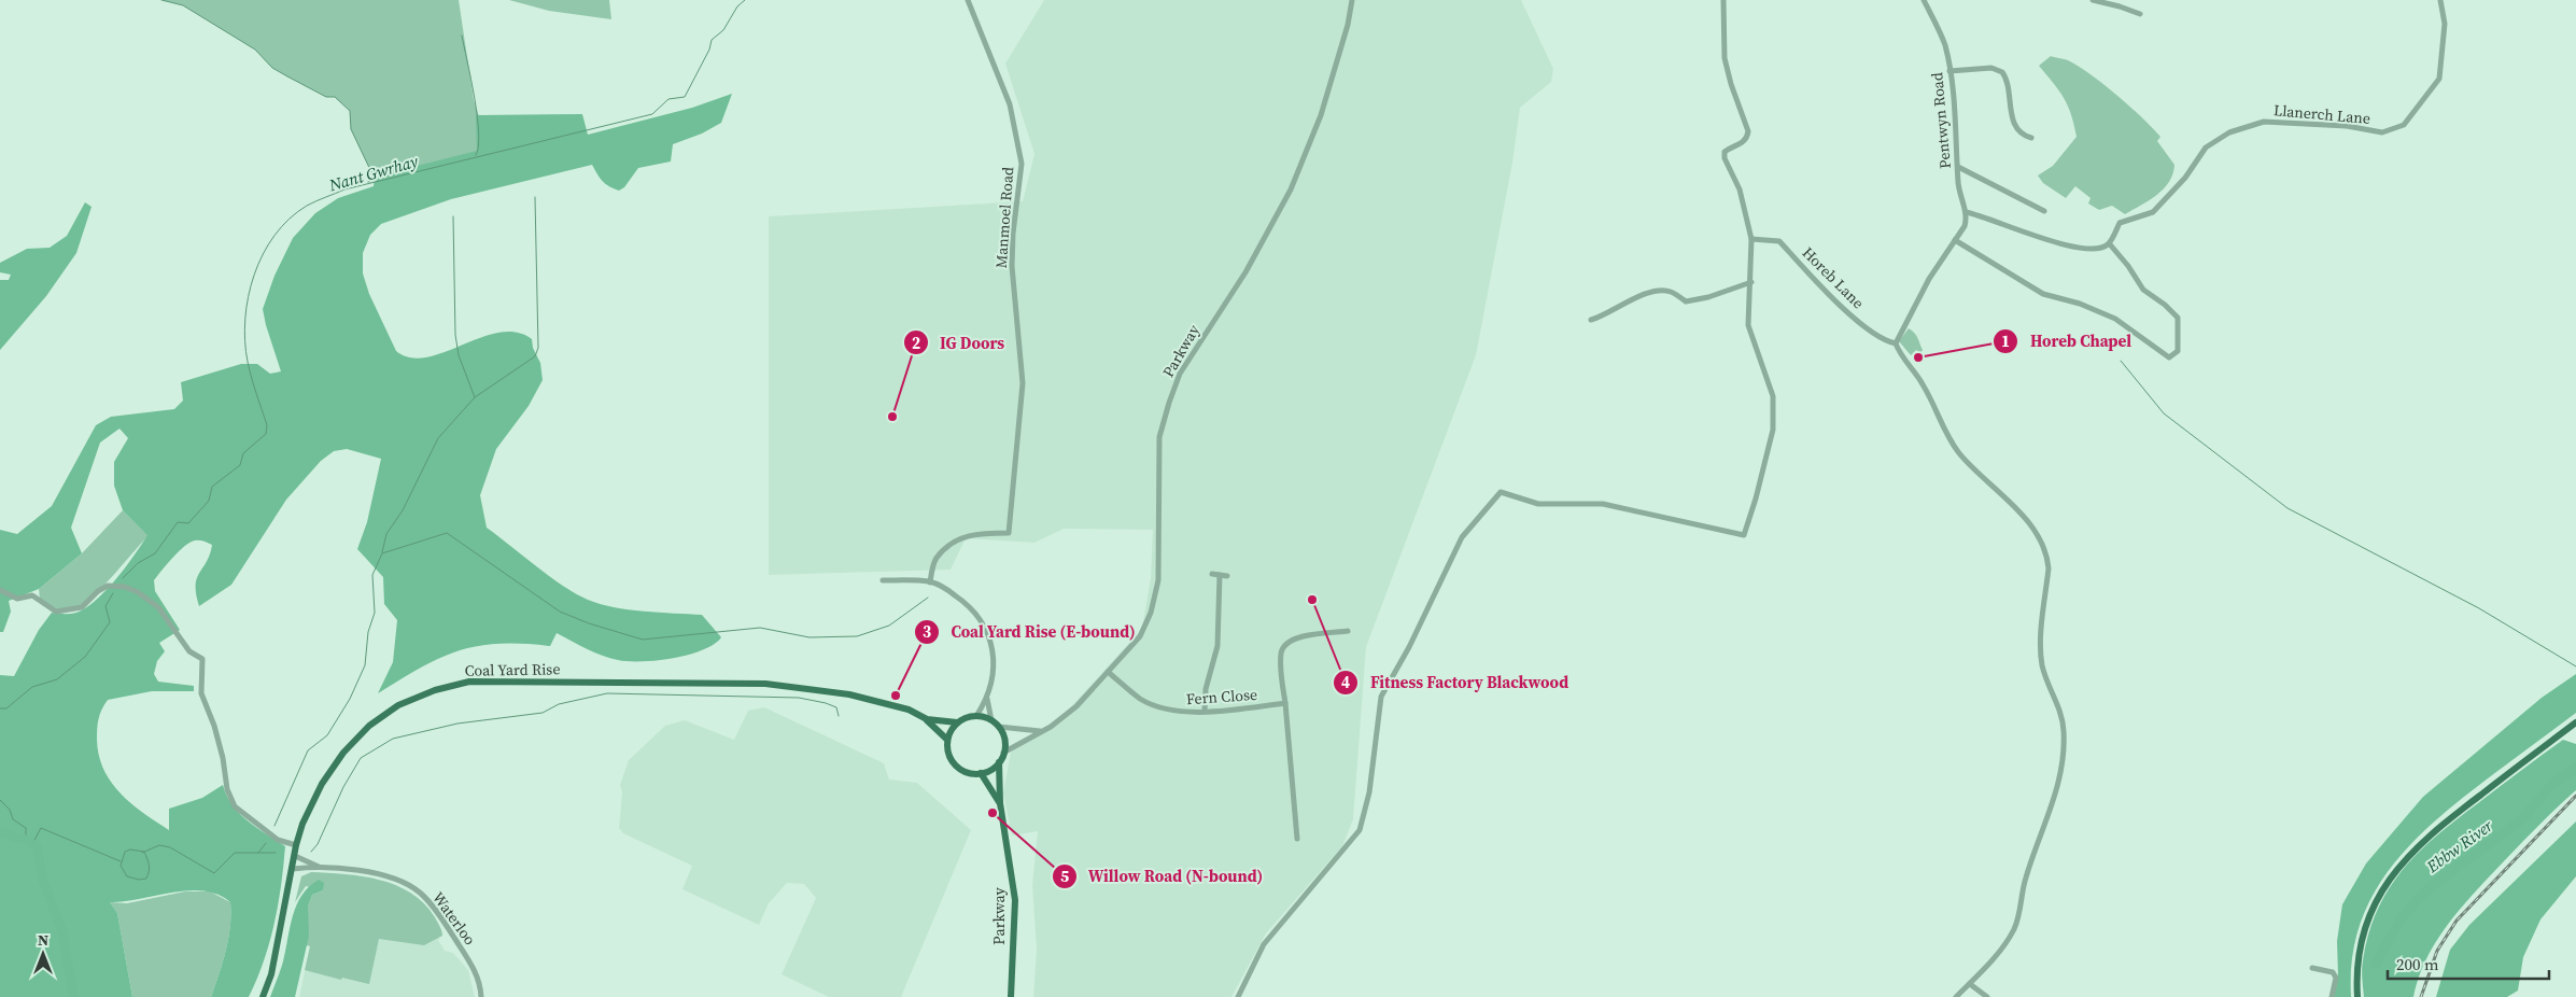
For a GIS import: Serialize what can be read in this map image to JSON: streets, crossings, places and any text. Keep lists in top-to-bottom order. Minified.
{"streets":{"main road":["Parkway","Coal Yard Rise"],"street":["Llanerch Lane","Pentwyn Road","Manmoel Road","Horeb Lane","Fern Close","Waterloo"]},"crossings":[["Parkway","Coal Yard Rise"],["Parkway","Fern Close"],["Coal Yard Rise","Waterloo"]],"water":["Nant Gwrhay","Ebbw River"],"places":["Horeb Chapel","IG Doors","Fitness Factory Blackwood","Coal Yard Rise (E-bound)","Willow Road (N-bound)"],"scale_bar":"200 m","north":"top"}
